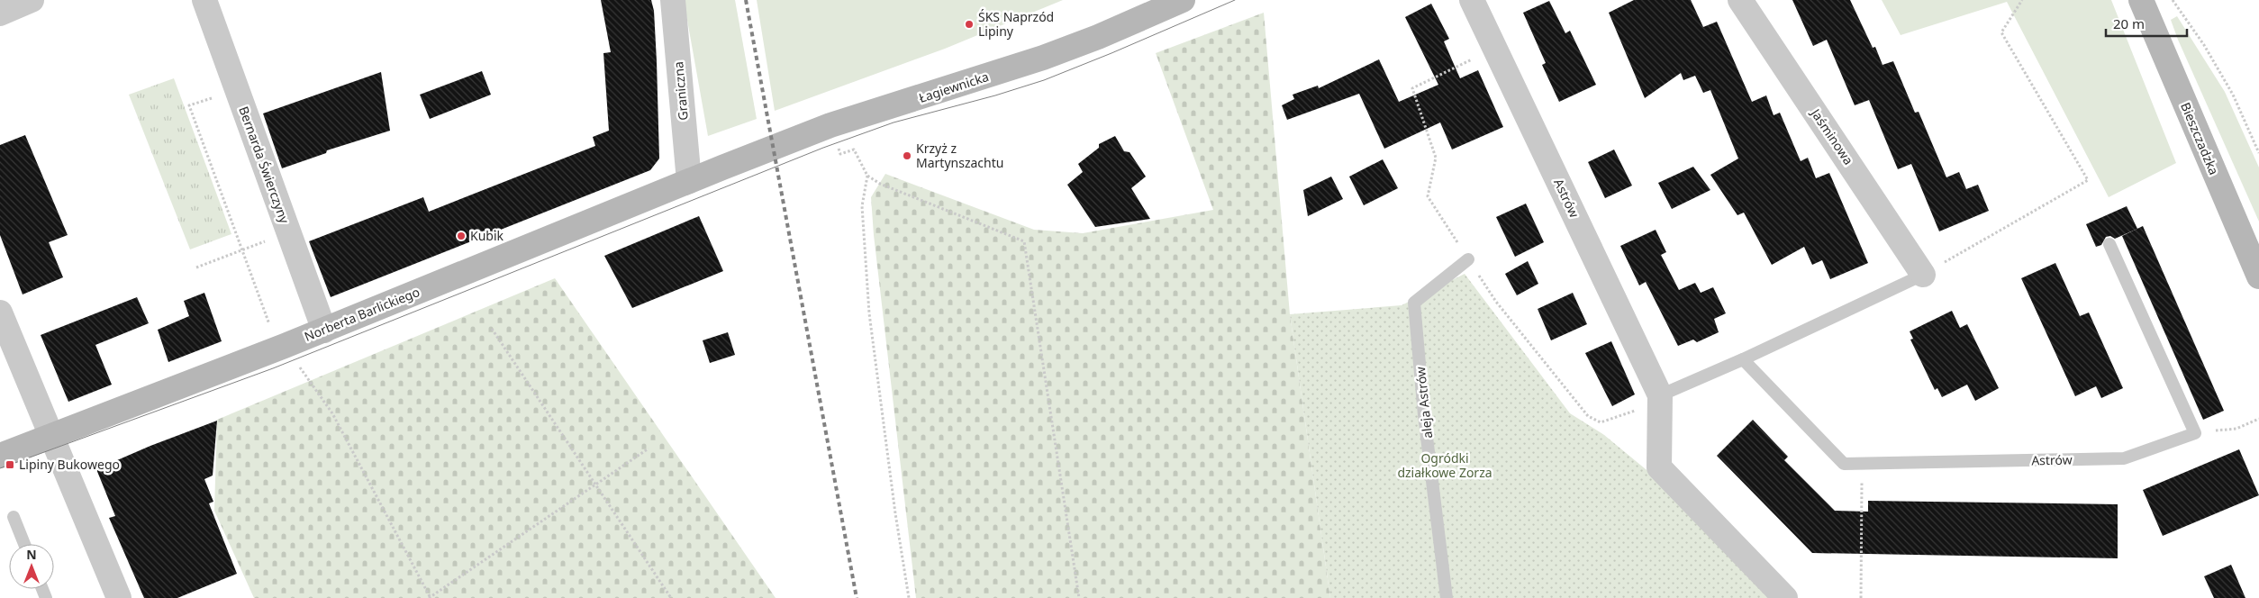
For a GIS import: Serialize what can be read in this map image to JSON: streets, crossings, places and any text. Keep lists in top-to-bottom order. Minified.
{"streets":{"street":["Łagiewnicka","Graniczna","Jaśminowa","Bieszczadzka","Bernarda Świerczyny","Astrów","Norberta Barlickiego"],"lane":["aleja Astrów"]},"crossings":[["Łagiewnicka","Norberta Barlickiego"],["Graniczna","Norberta Barlickiego"],["Bernarda Świerczyny","Norberta Barlickiego"]],"parks":["Ogródki działkowe Zorza"],"places":{"other":["ŚKS Naprzód Lipiny","Krzyż z Martynszachtu","Kubik"],"transit":["Lipiny Bukowego"]},"scale_bar":"20 m","north":"top"}
